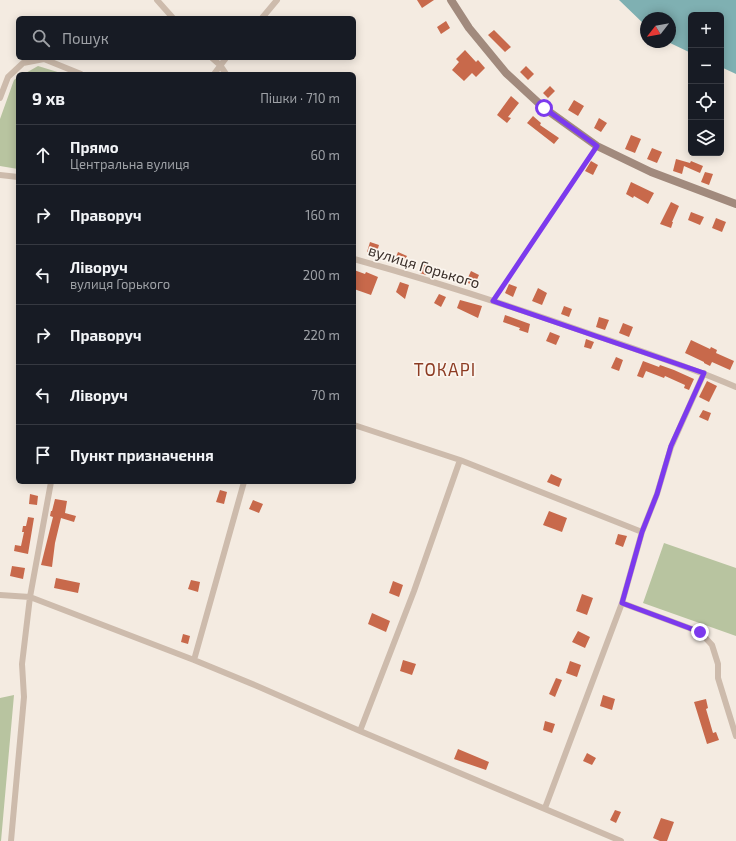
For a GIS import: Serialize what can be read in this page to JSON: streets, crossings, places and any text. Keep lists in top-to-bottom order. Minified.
{"streets":{"street":["вулиця Горького"]},"districts":["ТОКАРІ"],"north":"bottom left","page":{"map_buttons":["+","−"],"search":"Пошук","heading":["9 хв","Пішки · 710 m"],"list":[["Прямо","Центральна вулиця","60 m"],["Праворуч","160 m"],["Ліворуч","вулиця Горького","200 m"],["Праворуч","220 m"],["Ліворуч","70 m"],"Пункт призначення"]}}
